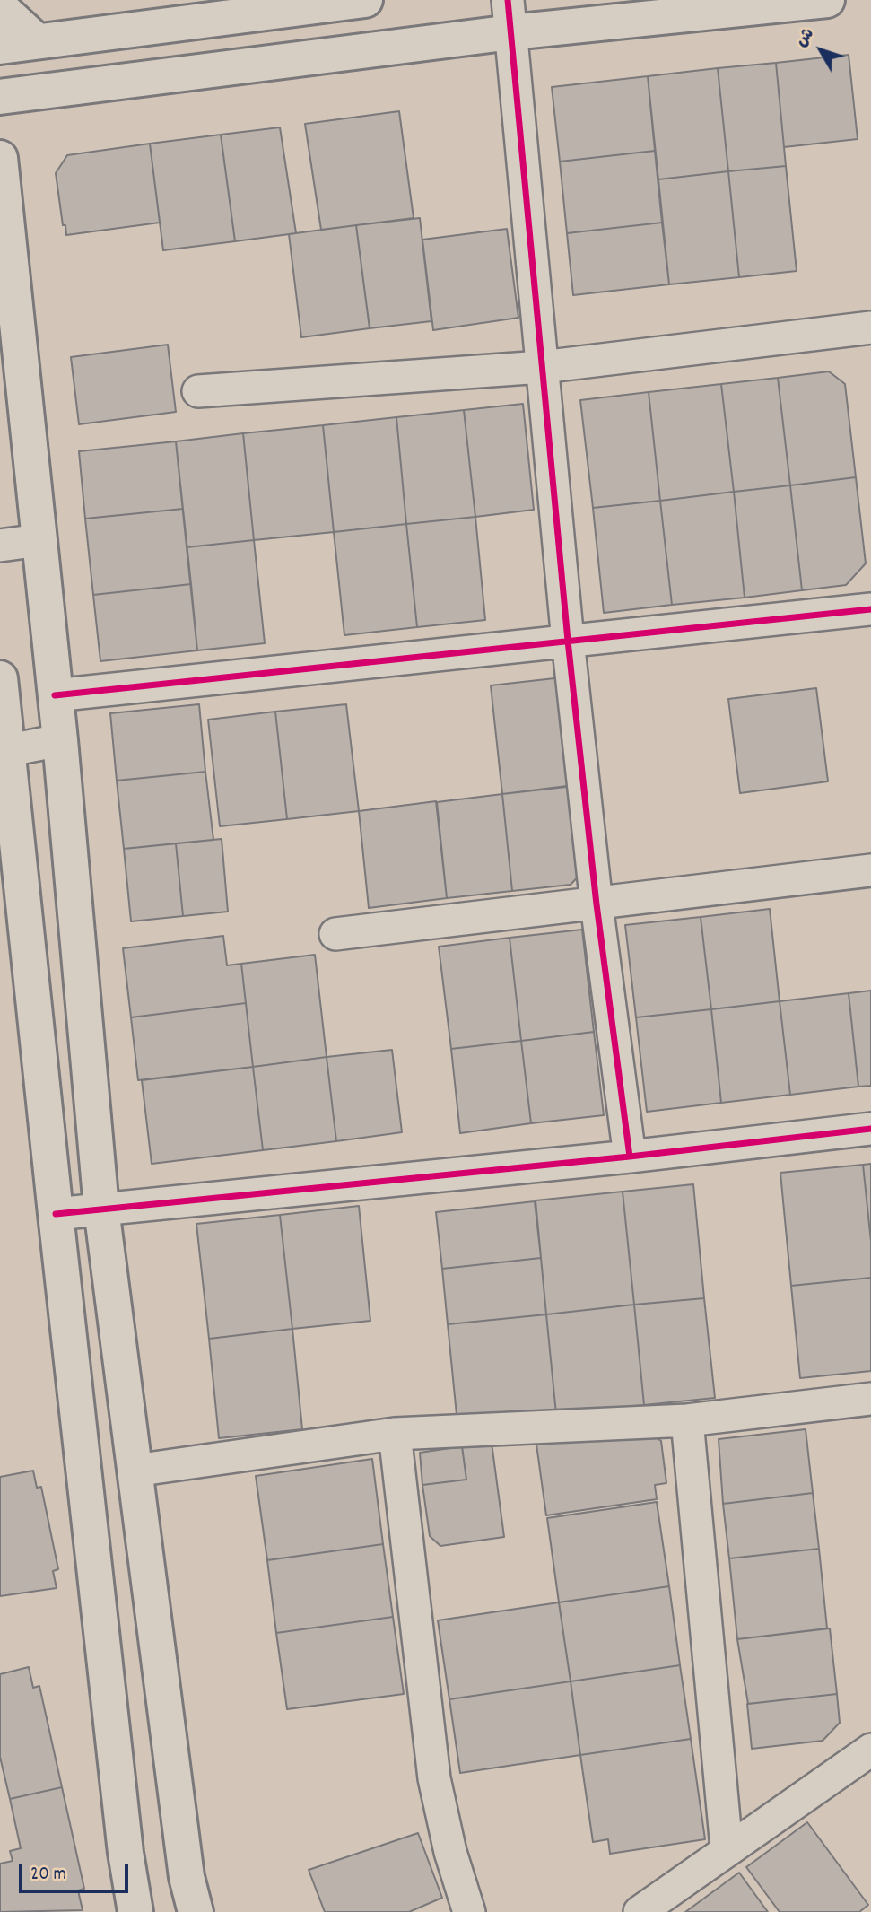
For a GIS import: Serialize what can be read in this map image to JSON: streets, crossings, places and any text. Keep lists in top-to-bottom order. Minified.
{"scale_bar":"20 m","north":"top left"}
